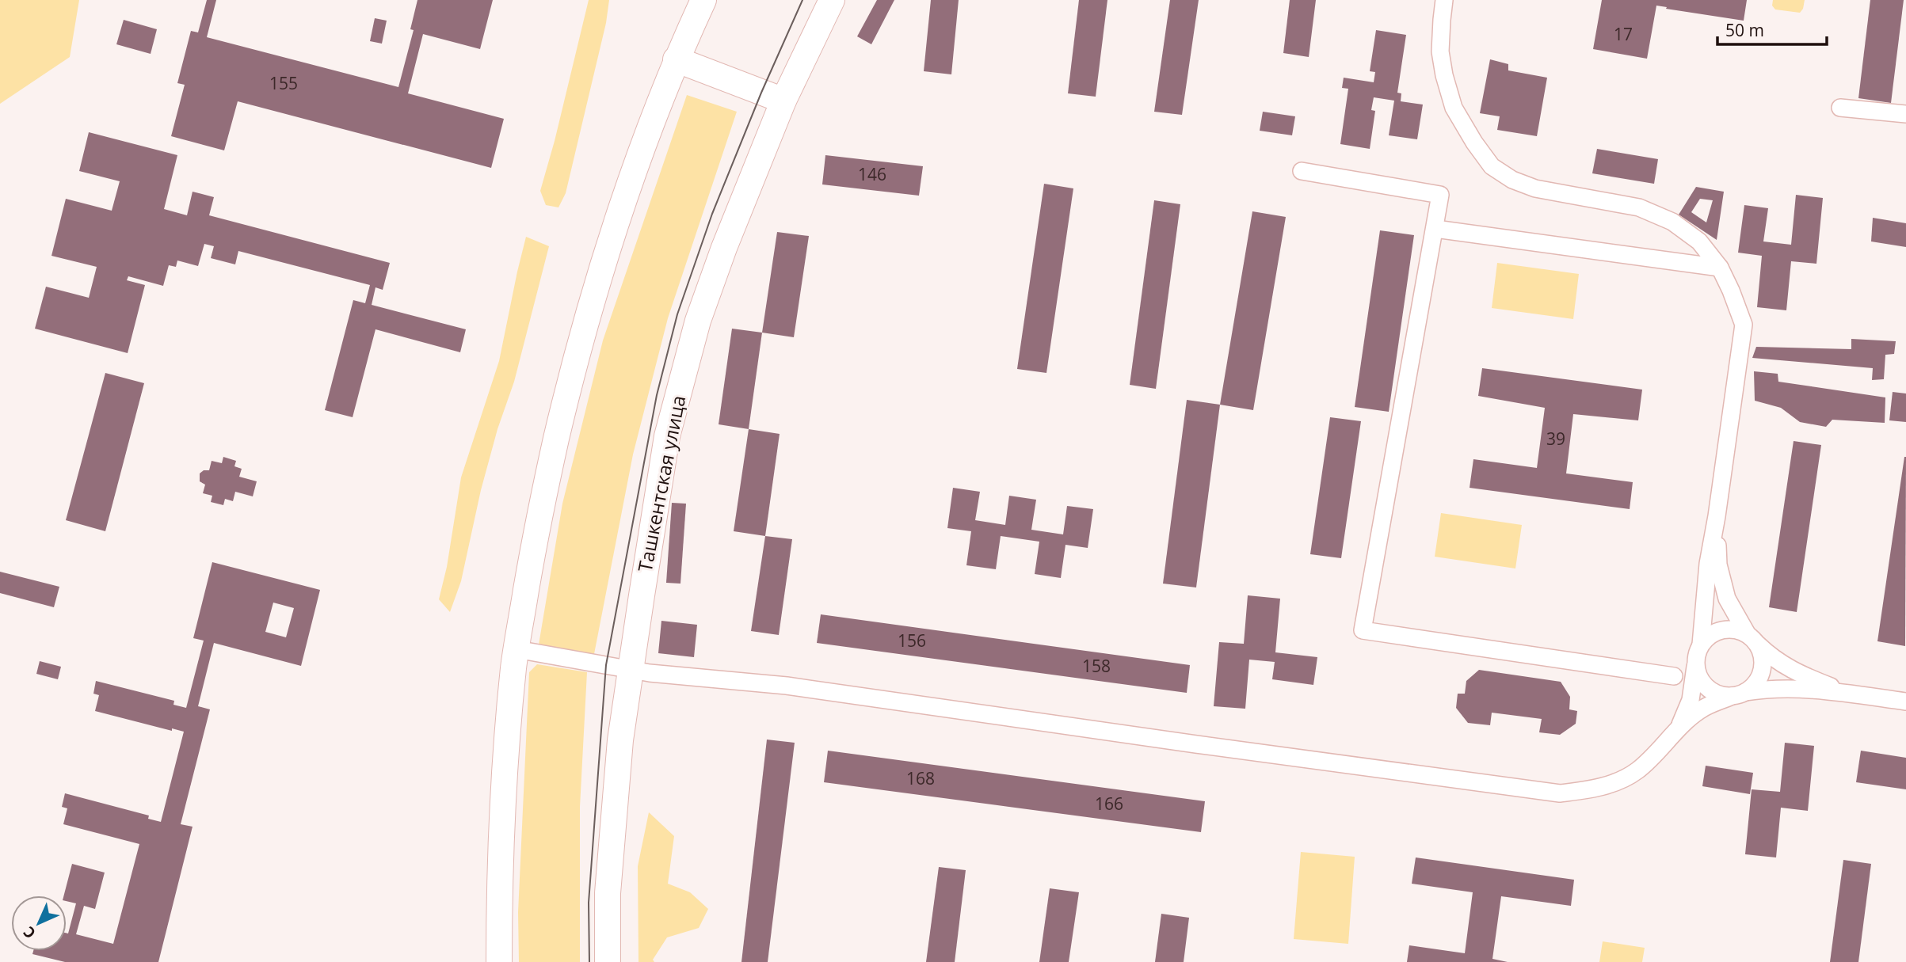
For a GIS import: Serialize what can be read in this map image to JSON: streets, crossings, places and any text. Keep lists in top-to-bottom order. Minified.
{"streets":{"main road":["Ташкентская улица"]},"house_numbers":["17","155","146","39","156","158","168","166"],"scale_bar":"50 m","north":"bottom left"}
